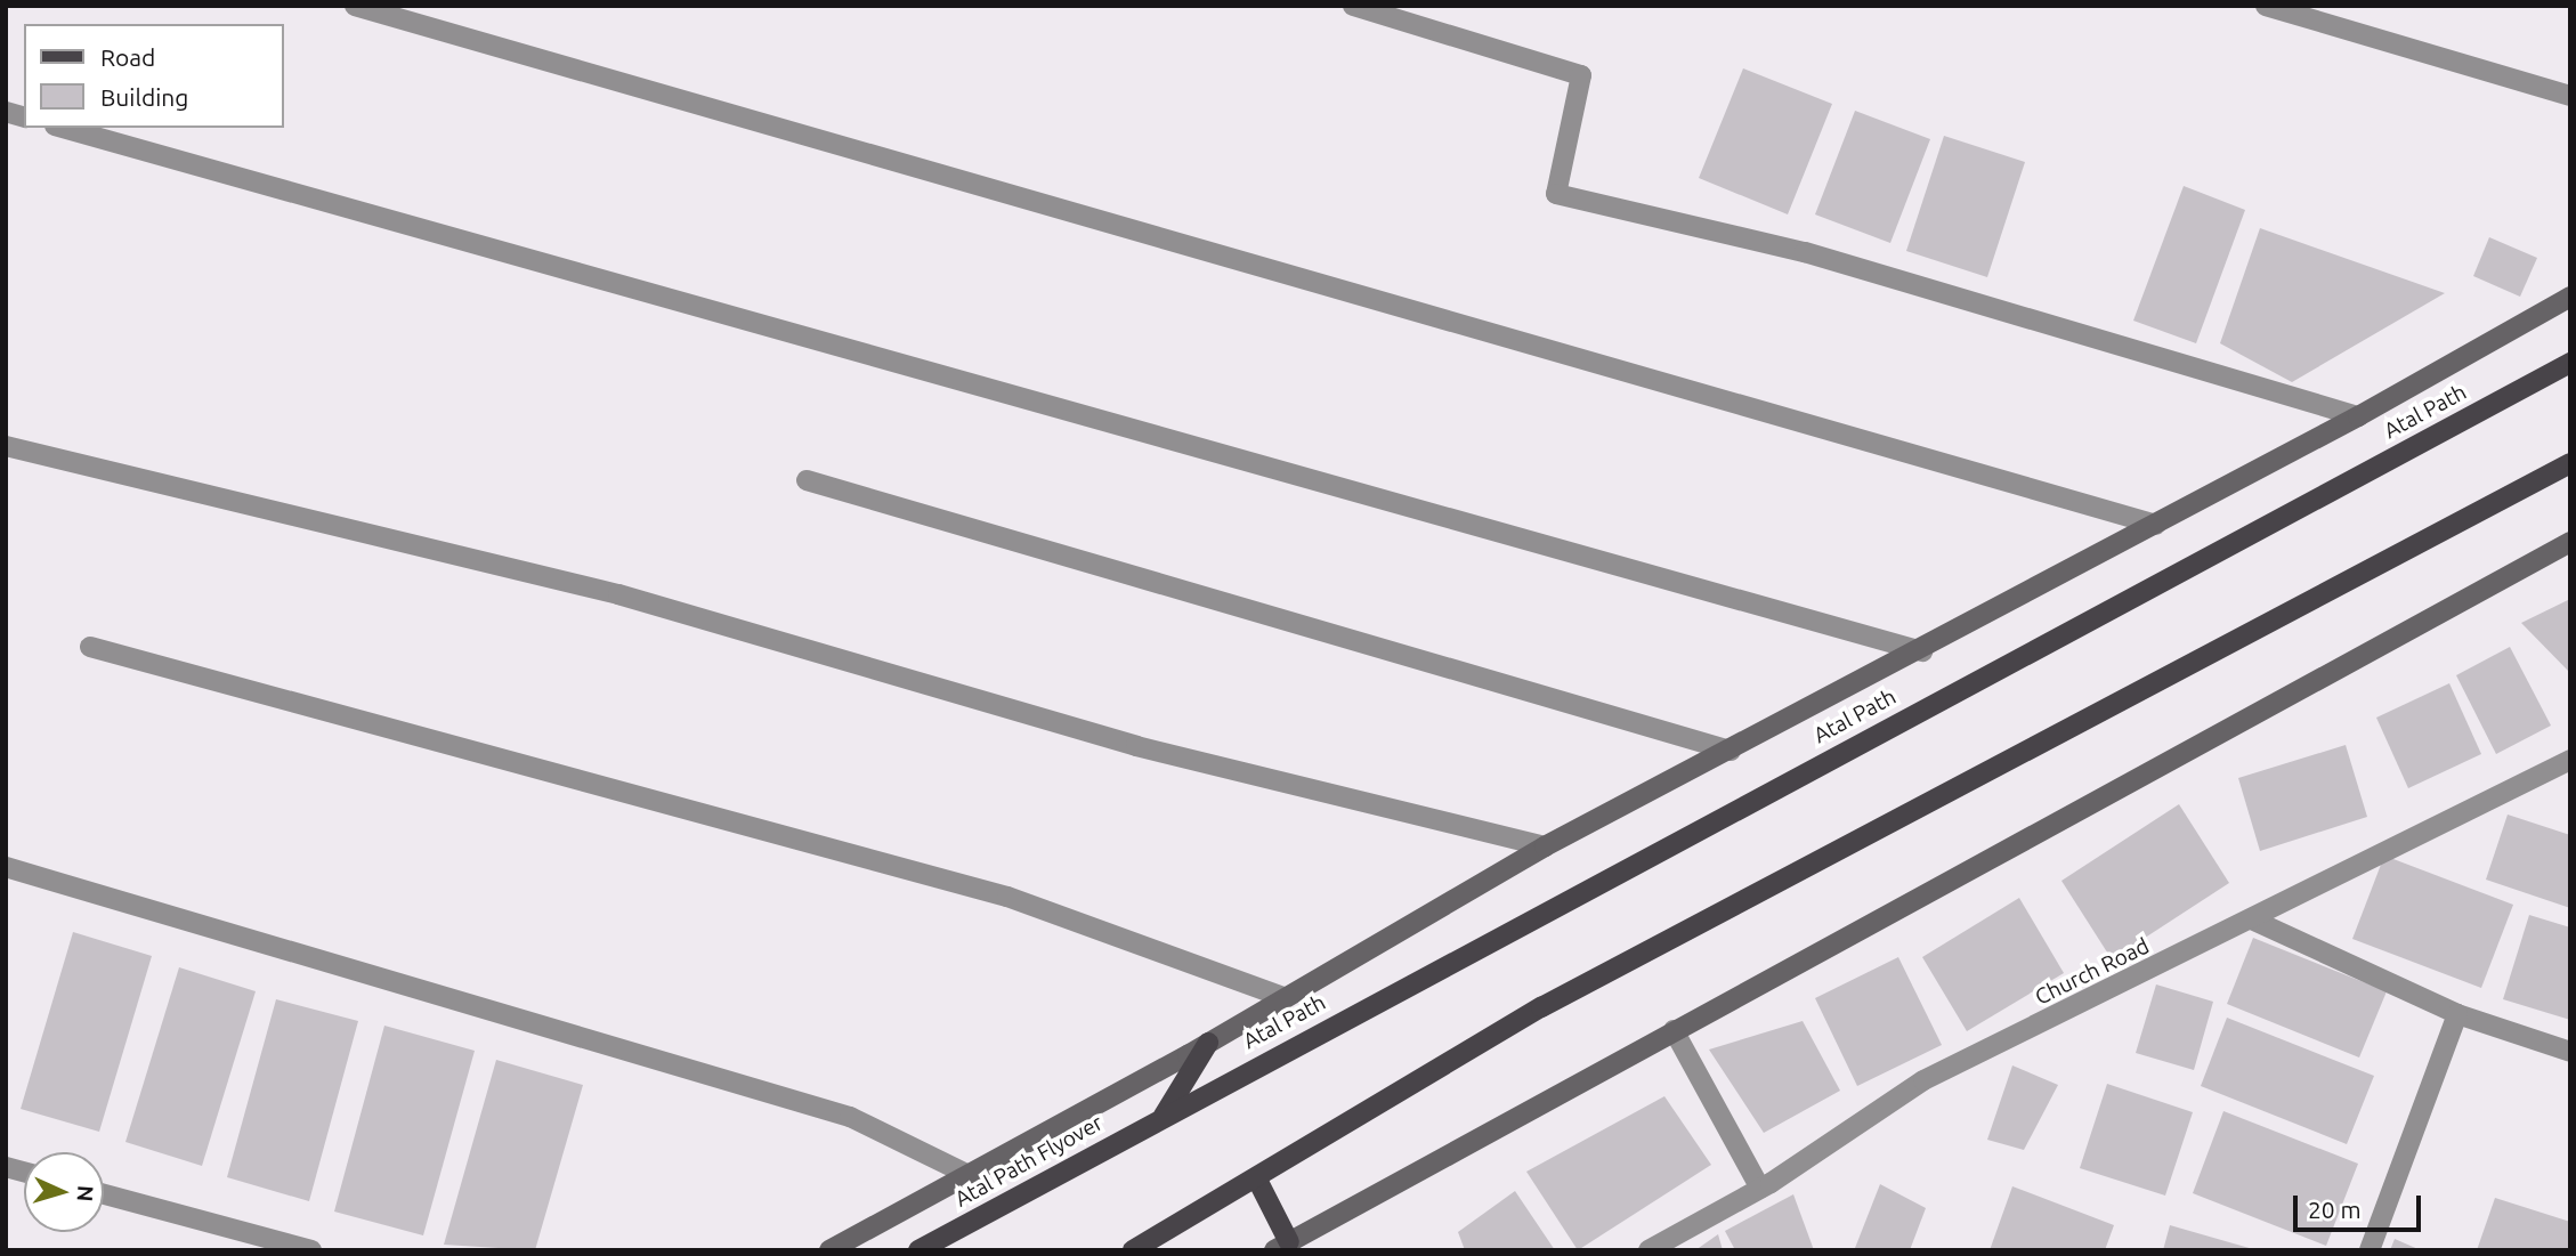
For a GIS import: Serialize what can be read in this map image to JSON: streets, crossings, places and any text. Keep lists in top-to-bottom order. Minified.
{"streets":{"main road":["Atal Path","Atal Path Flyover"],"street":["Church Road"]},"crossings":[["Atal Path","Atal Path Flyover"]],"legend":["Road","Building"],"scale_bar":"20 m","north":"right"}
